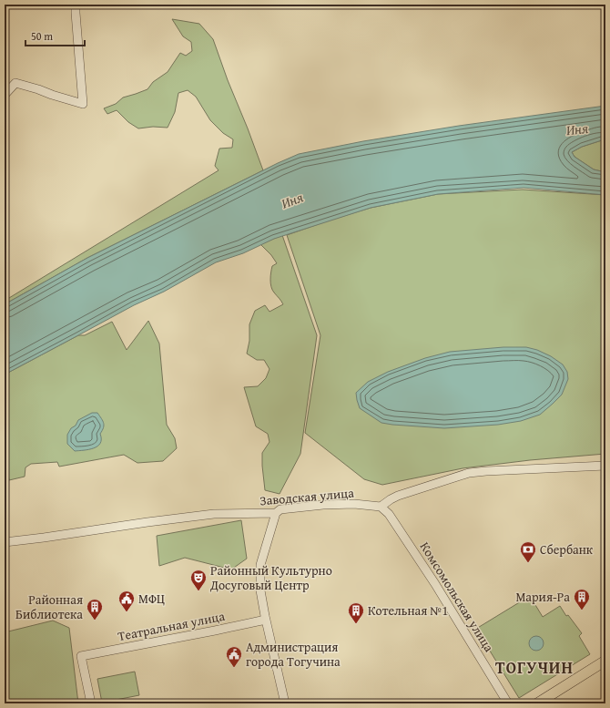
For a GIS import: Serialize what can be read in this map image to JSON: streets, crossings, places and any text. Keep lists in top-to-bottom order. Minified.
{"streets":{"street":["Заводская улица","Комсомольская улица","Театральная улица"]},"crossings":[["Заводская улица","Комсомольская улица"]],"districts":["ТОГУЧИН"],"water":["Иня"],"places":{"bank":["Сбербанк"],"theatre":["Районный Культурно Досуговый Центр"],"building":["Мария-Ра","Районная Библиотека","Котельная №1"],"public building":["МФЦ","Администрация города Тогучина"]},"scale_bar":"50 m"}
